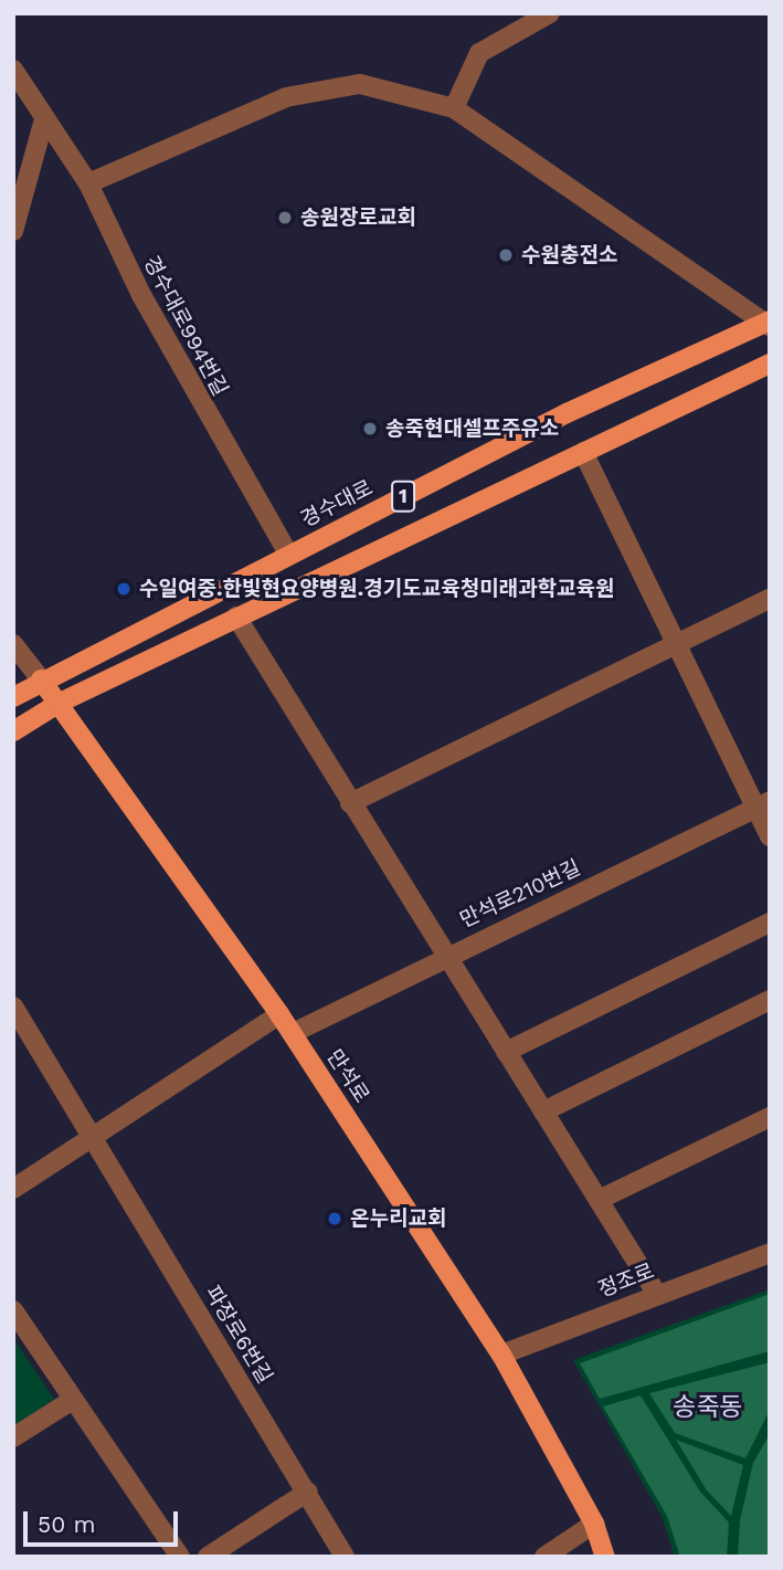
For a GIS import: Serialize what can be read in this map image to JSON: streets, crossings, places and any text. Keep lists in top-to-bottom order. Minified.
{"streets":{"main road":["1","경수대로","만석로"],"street":["경수대로994번길","만석로210번길","정조로","파장로6번길"]},"crossings":[["경수대로994번길","경수대로"],["1","만석로"],["경수대로","만석로"],["만석로210번길","만석로"],["만석로","정조로"]],"districts":["송죽동"],"places":["송원장로교회","수원충전소","송죽현대셀프주유소","수일여중.한빛현요양병원.경기도교육청미래과학교육원","온누리교회"],"scale_bar":"50 m"}
